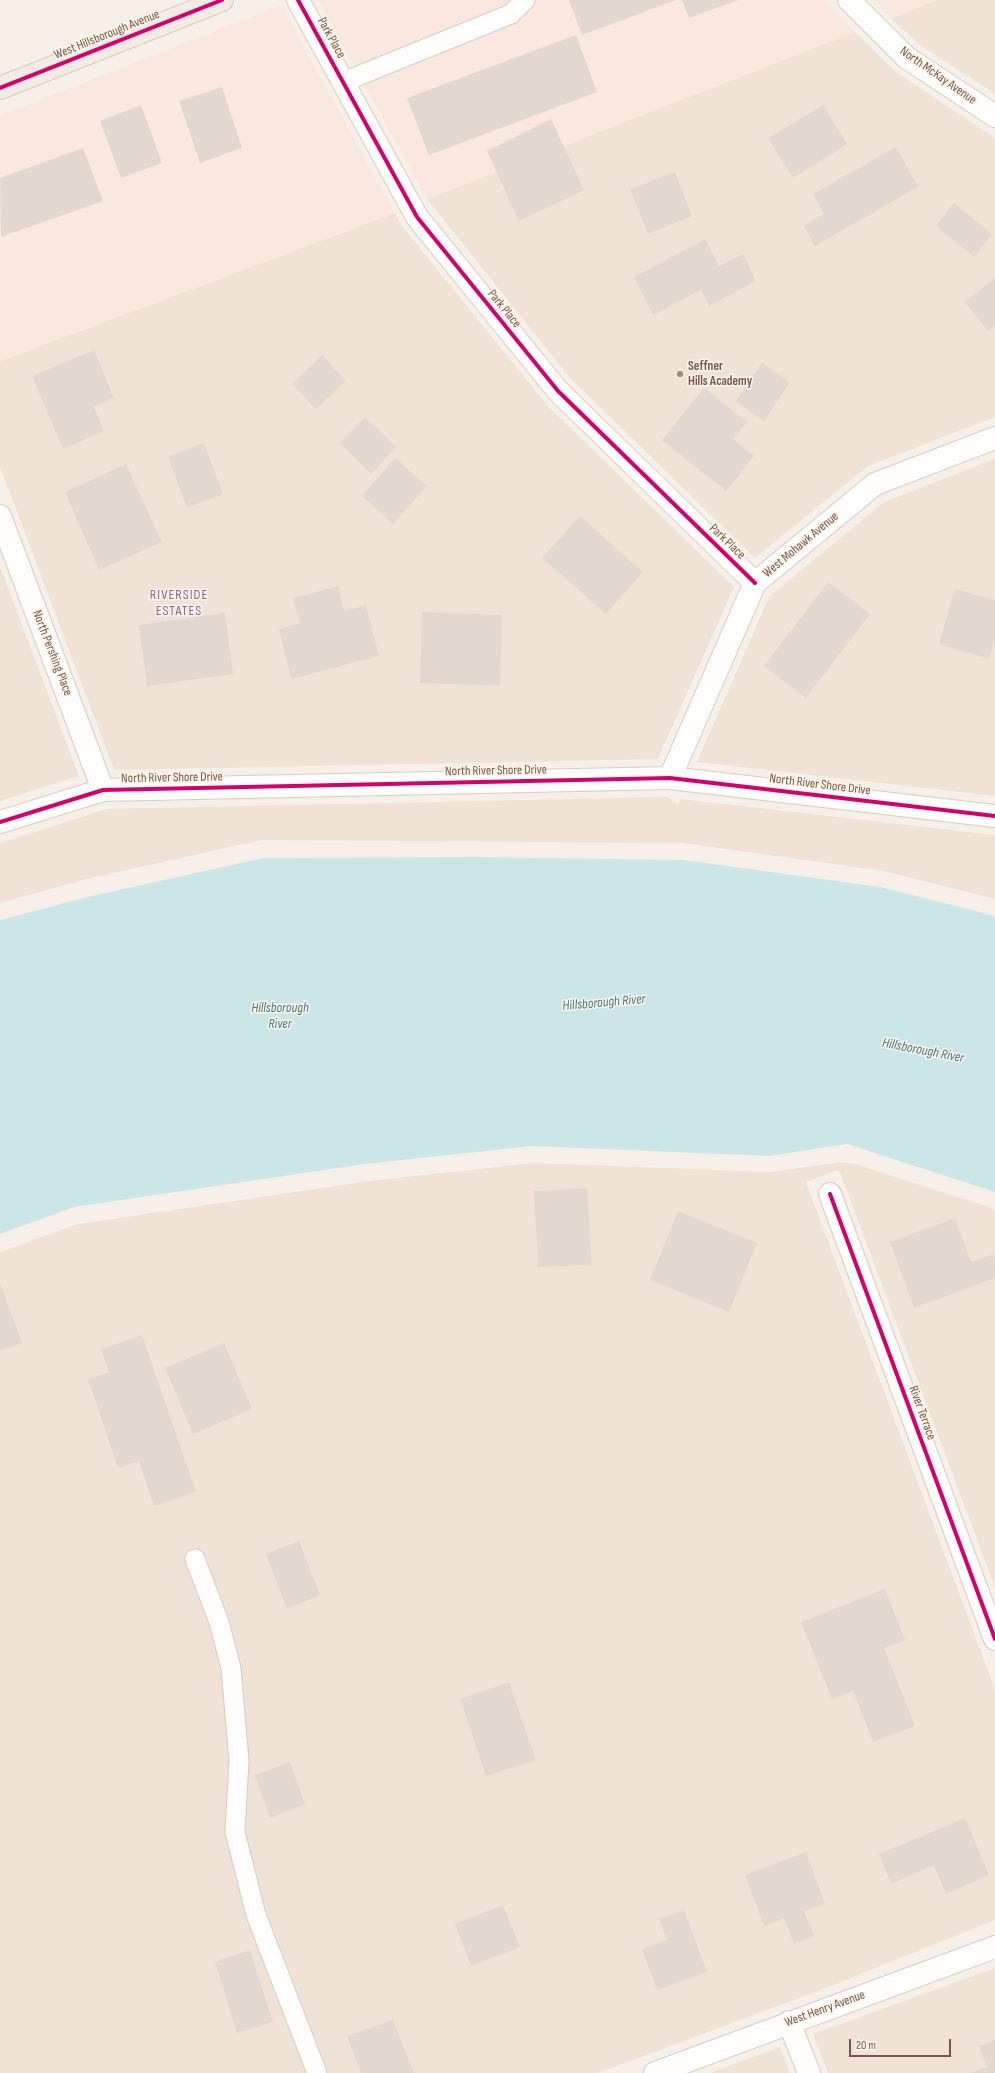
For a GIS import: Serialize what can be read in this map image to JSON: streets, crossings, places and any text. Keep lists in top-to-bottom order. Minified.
{"streets":{"main road":["West Hillsborough Avenue"],"street":["Park Place","North McKay Avenue","West Mohawk Avenue","North Pershing Place","North River Shore Drive","River Terrace","West Henry Avenue"]},"crossings":[["Park Place","West Mohawk Avenue"],["West Mohawk Avenue","North River Shore Drive"],["North Pershing Place","North River Shore Drive"]],"districts":["RIVERSIDE ESTATES"],"water":["Hillsborough River"],"places":["Seffner Hills Academy"],"scale_bar":"20 m"}
